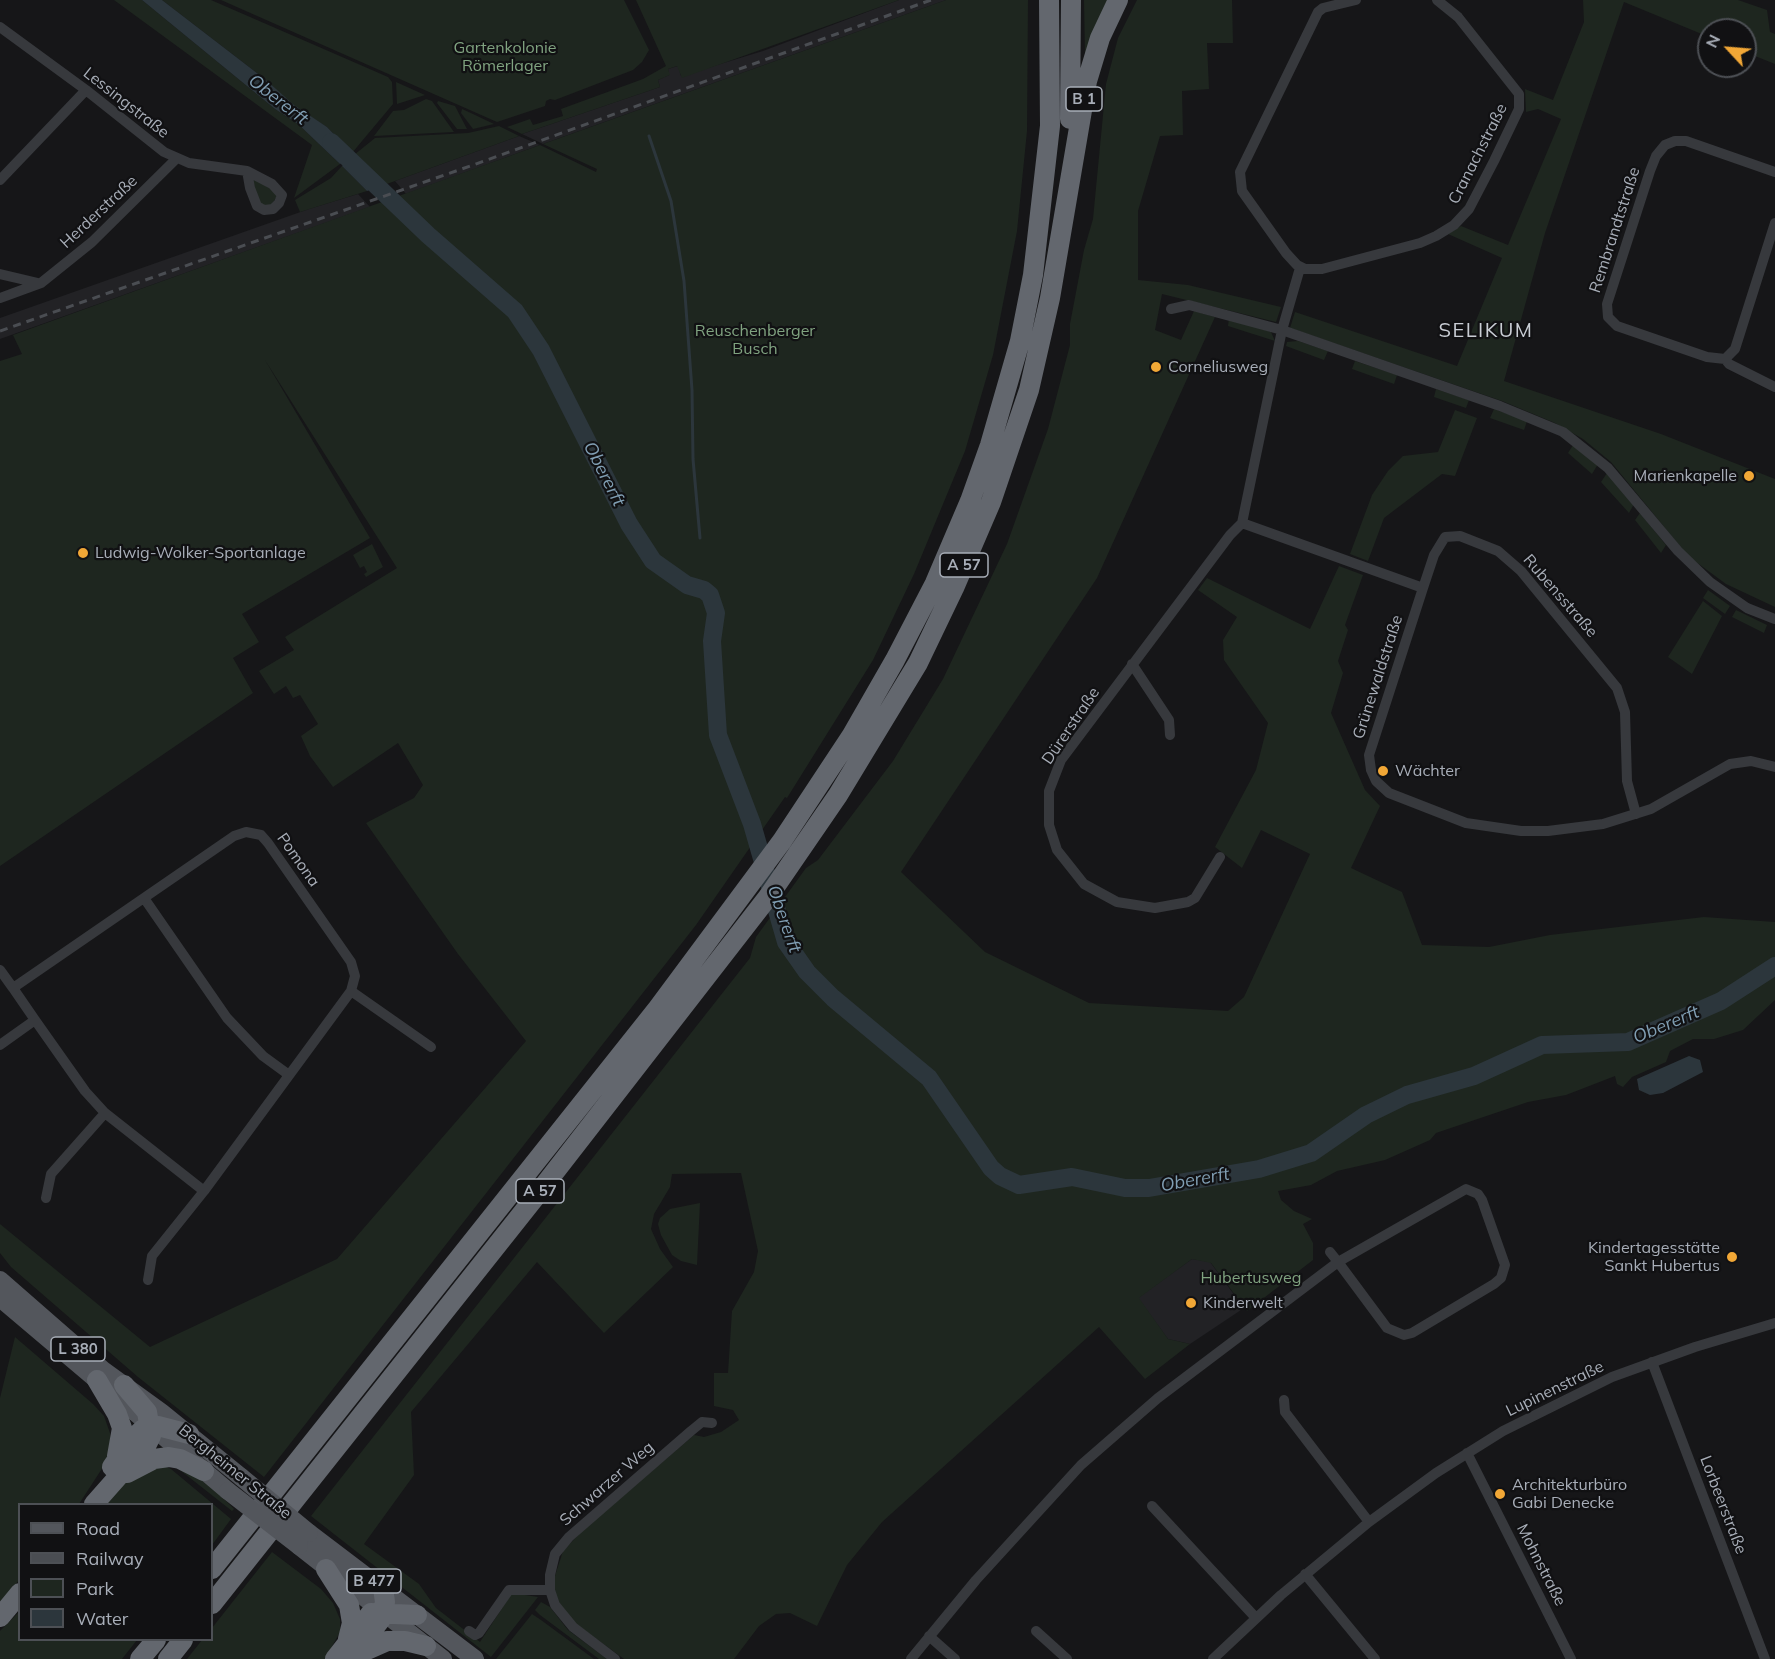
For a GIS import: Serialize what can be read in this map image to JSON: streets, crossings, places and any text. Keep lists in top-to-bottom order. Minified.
{"streets":{"highway":["B 1","A 57"],"main road":["L 380","Bergheimer Straße","B 477"],"street":["Lessingstraße","Cranachstraße","Herderstraße","Rembrandtstraße","Rubensstraße","Grünewaldstraße","Dürerstraße","Pomona","Lupinenstraße","Schwarzer Weg","Lorbeerstraße","Mohnstraße"]},"crossings":[["B 1","A 57"],["Lessingstraße","Herderstraße"],["Rubensstraße","Grünewaldstraße"],["Lupinenstraße","Lorbeerstraße"],["Lupinenstraße","Mohnstraße"]],"districts":["SELIKUM"],"water":["Obererft"],"parks":["Gartenkolonie Römerlager","Reuschenberger Busch","Hubertusweg"],"places":["Corneliusweg","Marienkapelle","Ludwig-Wolker-Sportanlage","Wächter","Kindertagesstätte Sankt Hubertus","Kinderwelt","Architekturbüro Gabi Denecke"],"legend":["Road","Railway","Park","Water"],"north":"top left"}
